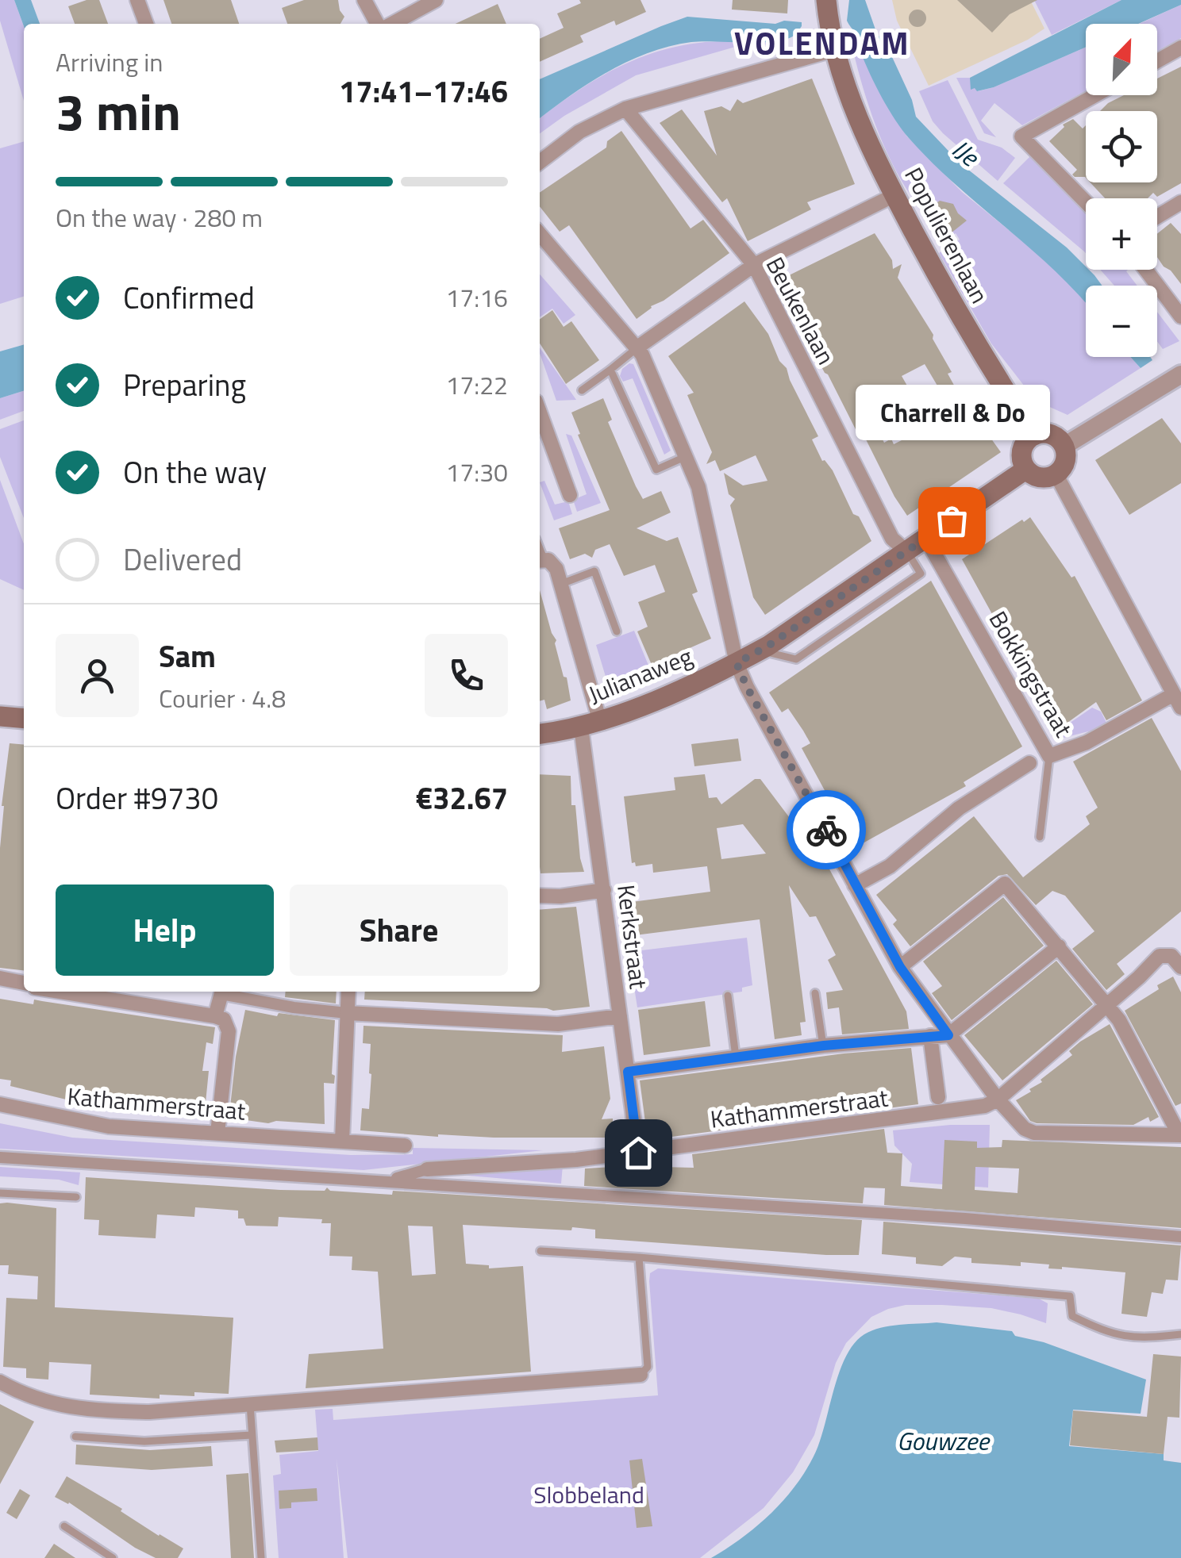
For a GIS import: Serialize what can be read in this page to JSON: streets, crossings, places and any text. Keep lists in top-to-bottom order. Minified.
{"streets":{"main road":["Populierenlaan","Julianaweg"],"street":["Beukenlaan","Bokkingstraat","Kerkstraat","Kathammerstraat"]},"crossings":[["Populierenlaan","Julianaweg"],["Beukenlaan","Julianaweg"],["Bokkingstraat","Julianaweg"],["Julianaweg","Kerkstraat"],["Kerkstraat","Kathammerstraat"]],"districts":["VOLENDAM"],"water":["IJe","Gouwzee"],"parks":["Slobbeland"],"places":["Charrell & Do"],"north":"top right","page":{"map_buttons":["+","−"],"heading":["3 min","Arriving in","17:41–17:46"],"panel":["Sam","Courier · 4.8","Order #9730","€32.67"],"bar":"On the way · 280 m","list":[["Confirmed","17:16"],["Preparing","17:22"],["On the way","17:30"],"Delivered"],"bubble":"Charrell & Do","buttons":["Help","Share"]}}
